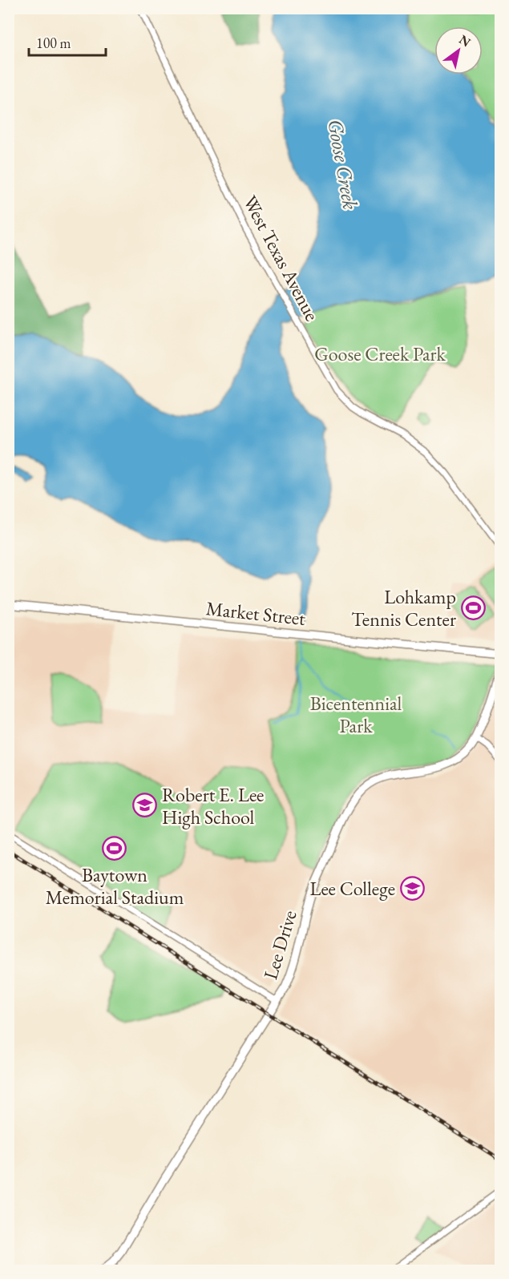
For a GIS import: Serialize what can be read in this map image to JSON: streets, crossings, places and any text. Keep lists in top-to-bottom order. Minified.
{"streets":{"main road":["Market Street","Lee Drive"],"street":["West Texas Avenue"]},"water":["Goose Creek"],"parks":["Goose Creek Park","Bicentennial Park"],"places":{"sports":["Lohkamp Tennis Center","Baytown Memorial Stadium"],"school or university":["Robert E. Lee High School","Lee College"]},"scale_bar":"100 m","north":"top right"}
